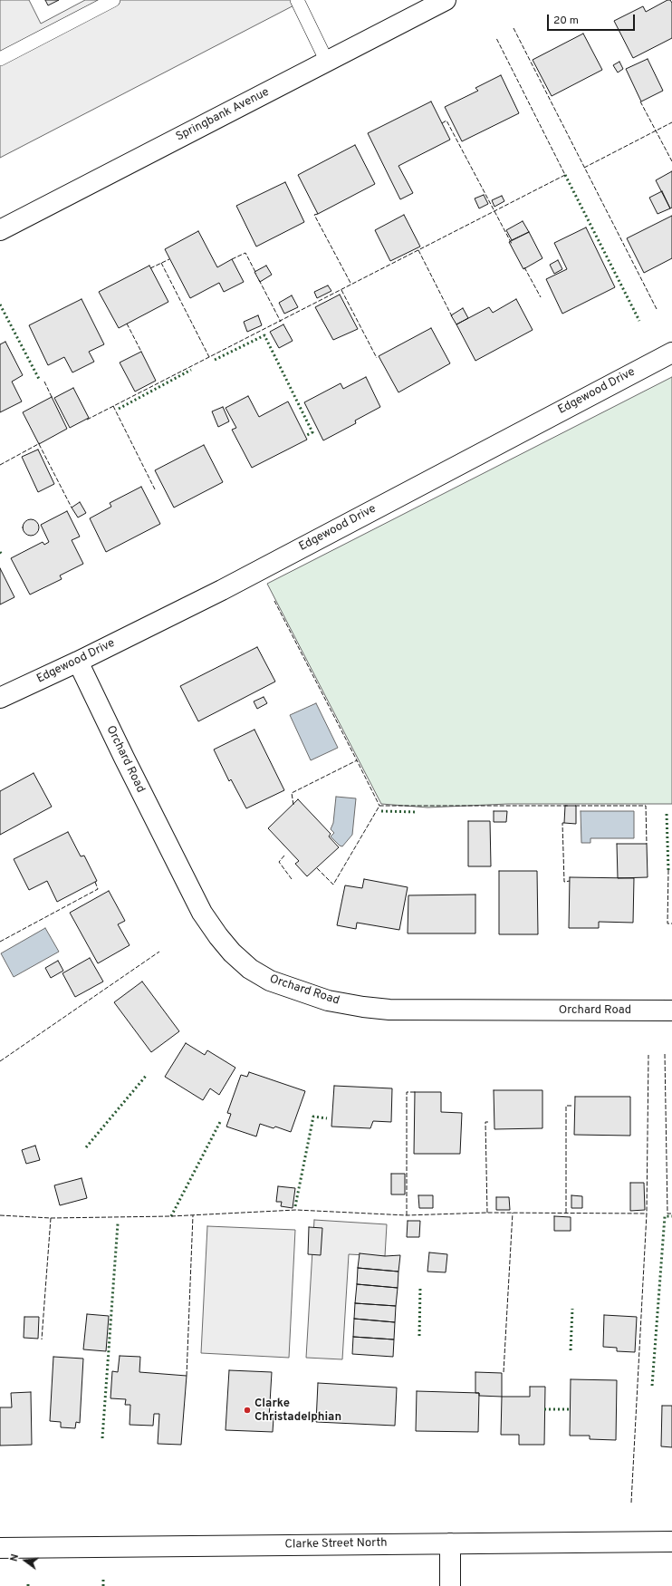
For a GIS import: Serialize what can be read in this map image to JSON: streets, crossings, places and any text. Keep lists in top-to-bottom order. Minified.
{"streets":{"street":["Springbank Avenue","Edgewood Drive","Orchard Road","Clarke Street North"]},"crossings":[["Edgewood Drive","Orchard Road"]],"places":["Clarke Christadelphian"],"scale_bar":"20 m","north":"left"}
